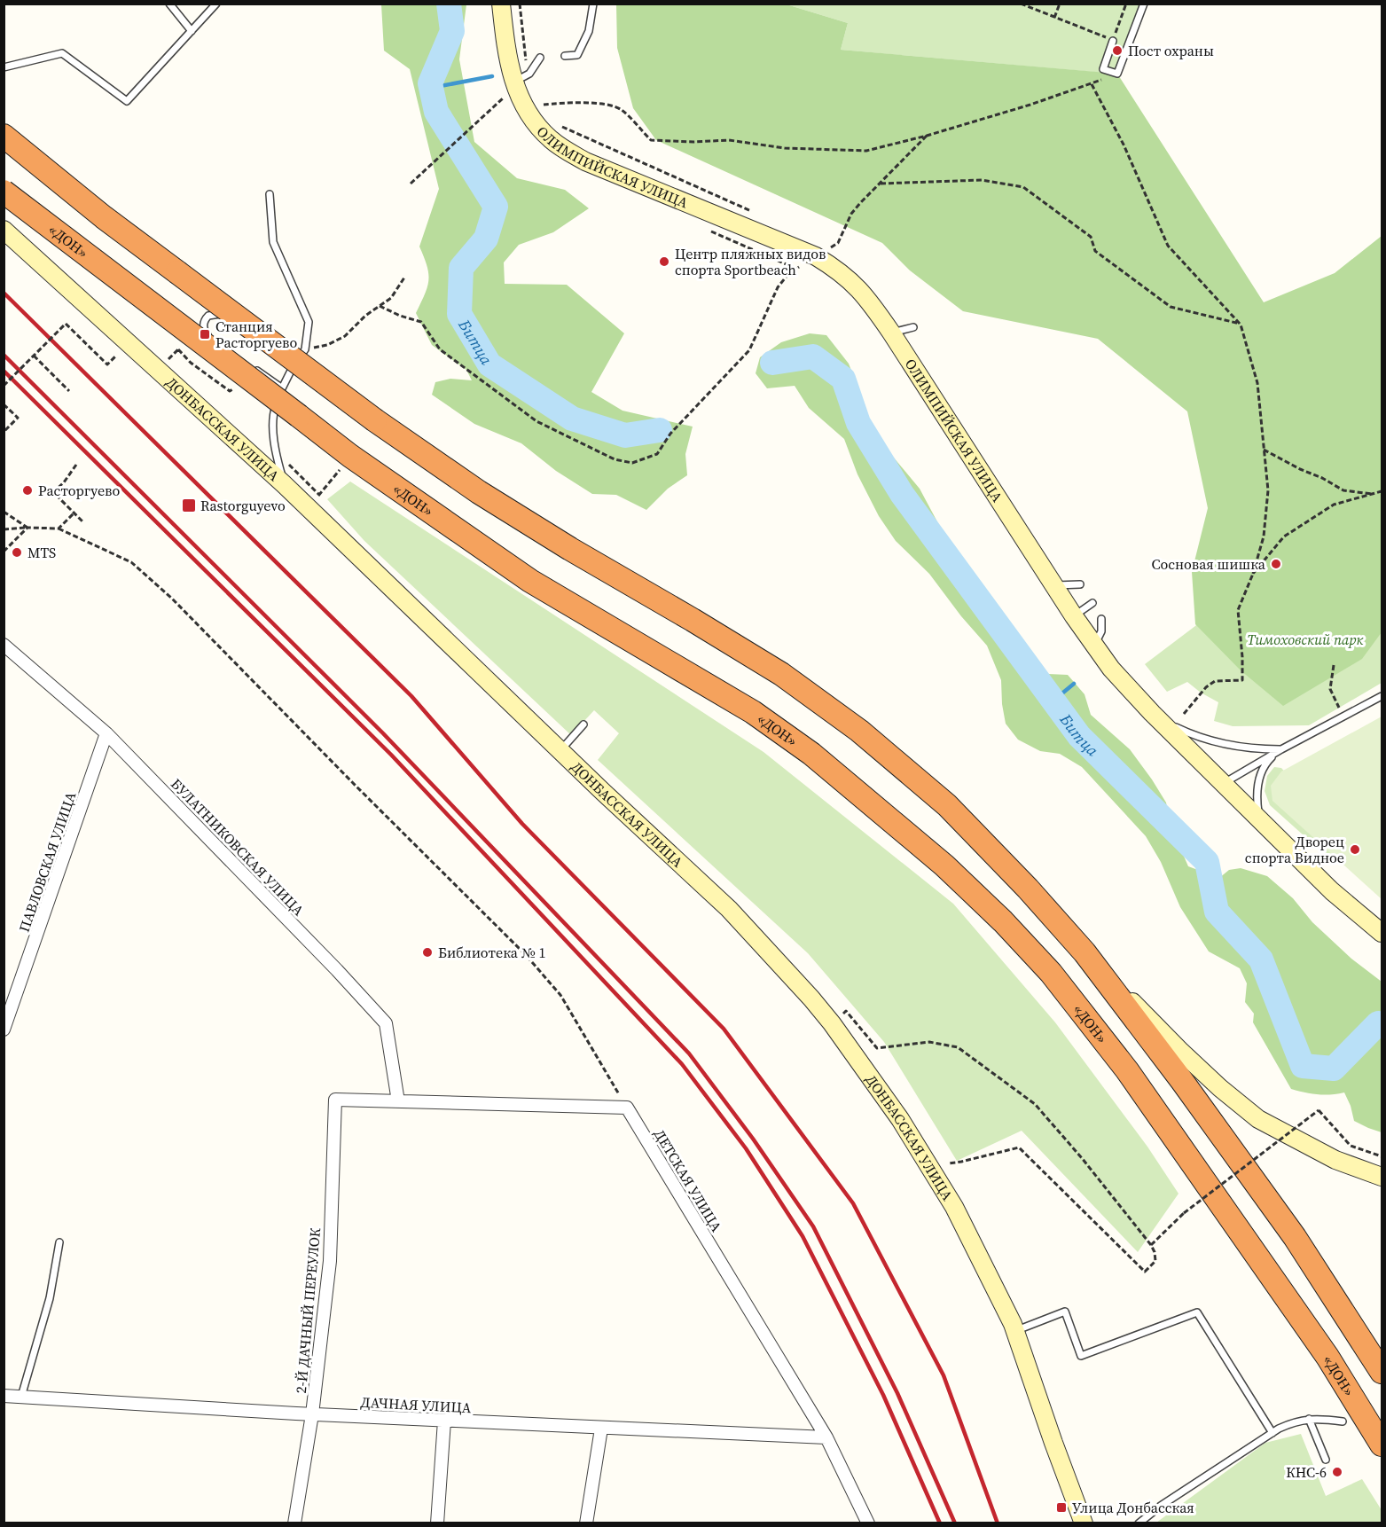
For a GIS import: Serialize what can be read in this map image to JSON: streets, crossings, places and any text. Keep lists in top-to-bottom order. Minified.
{"streets":{"highway":["«ДОН»"],"street":["ОЛИМПИЙСКАЯ УЛИЦА","ДОНБАССКАЯ УЛИЦА","БУЛАТНИКОВСКАЯ УЛИЦА","ПАВЛОВСКАЯ УЛИЦА","ДЕТСКАЯ УЛИЦА","2-Й ДАЧНЫЙ ПЕРЕУЛОК","ДАЧНАЯ УЛИЦА"]},"crossings":[["БУЛАТНИКОВСКАЯ УЛИЦА","ПАВЛОВСКАЯ УЛИЦА"],["БУЛАТНИКОВСКАЯ УЛИЦА","2-Й ДАЧНЫЙ ПЕРЕУЛОК"],["ДЕТСКАЯ УЛИЦА","ДАЧНАЯ УЛИЦА"],["2-Й ДАЧНЫЙ ПЕРЕУЛОК","ДАЧНАЯ УЛИЦА"]],"water":["Битца"],"parks":["Тимоховский парк"],"places":{"other":["Пост охраны","Центр пляжных видов спорта Sportbeach","Расторгуево","MTS","Сосновая шишка","Дворец спорта Видное","Библиотека № 1","КНС-6"],"transit":["Станция Расторгуево","Rastorguyevo","Улица Донбасская"]}}
